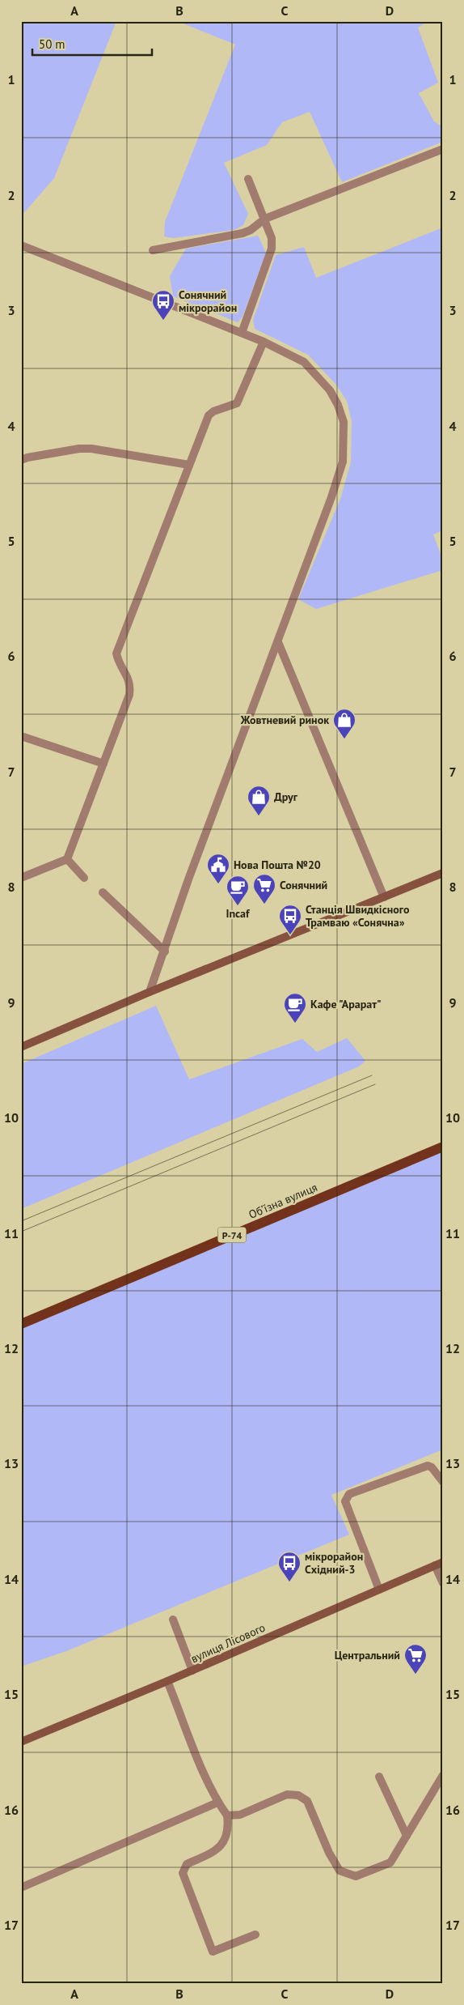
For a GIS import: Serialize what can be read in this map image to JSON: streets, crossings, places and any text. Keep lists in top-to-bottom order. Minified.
{"streets":{"main road":["Обʼїзна вулиця","Р-74"],"street":["вулиця Лісового"]},"places":{"bus stop":["Сонячний мікрорайон","Станцiя Швидкiсного Трамваю «Сонячна»","мікрорайон Східний-3"],"shop":["Жовтневий ринок","Друг"],"public building":["Нова Пошта №20"],"supermarket":["Сонячний","Центральний"],"cafe":["Incaf","Кафе \"Арарат\""]},"scale_bar":"50 m","grid":{"columns":["A","B","C","D"],"rows":["1","2","3","4","5","6","7","8","9","10","11","12","13","14","15","16","17"]}}
